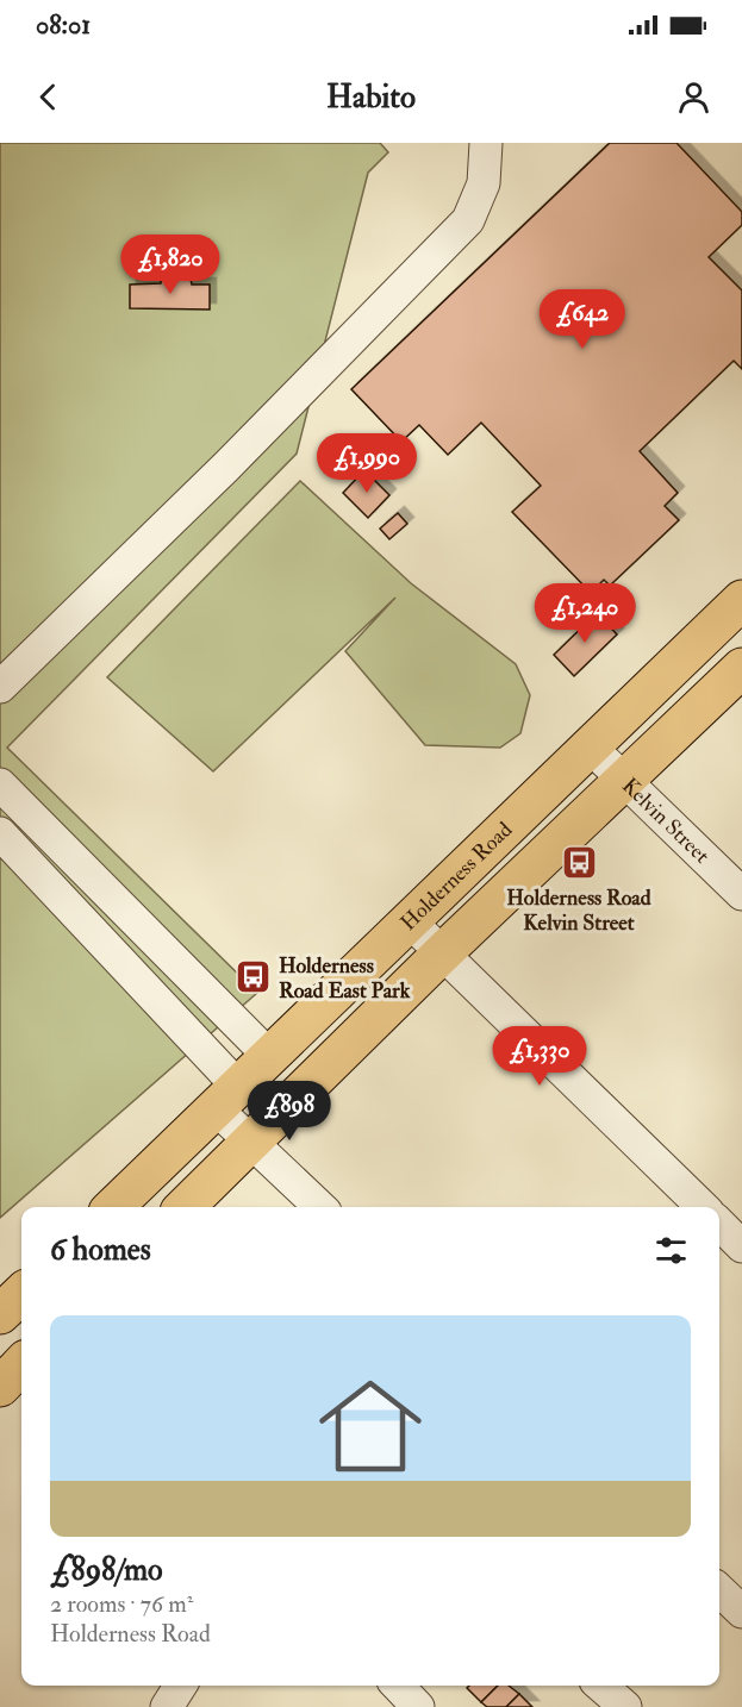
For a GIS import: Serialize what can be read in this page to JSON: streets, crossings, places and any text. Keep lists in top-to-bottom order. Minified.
{"streets":{"highway":["Holderness Road"],"street":["Kelvin Street"]},"crossings":[["Kelvin Street","Holderness Road"]],"places":{"bus stop":["Holderness Road Kelvin Street","Holderness Road East Park"]},"page":{"status":"08:01","header":"Habito","price":["£1,820","£642","£1,990","£1,240","£1,330","£898"],"heading":"6 homes","list":[{"name":"£898/mo","note":"2 rooms · 76 m² · Holderness Road"}]}}
